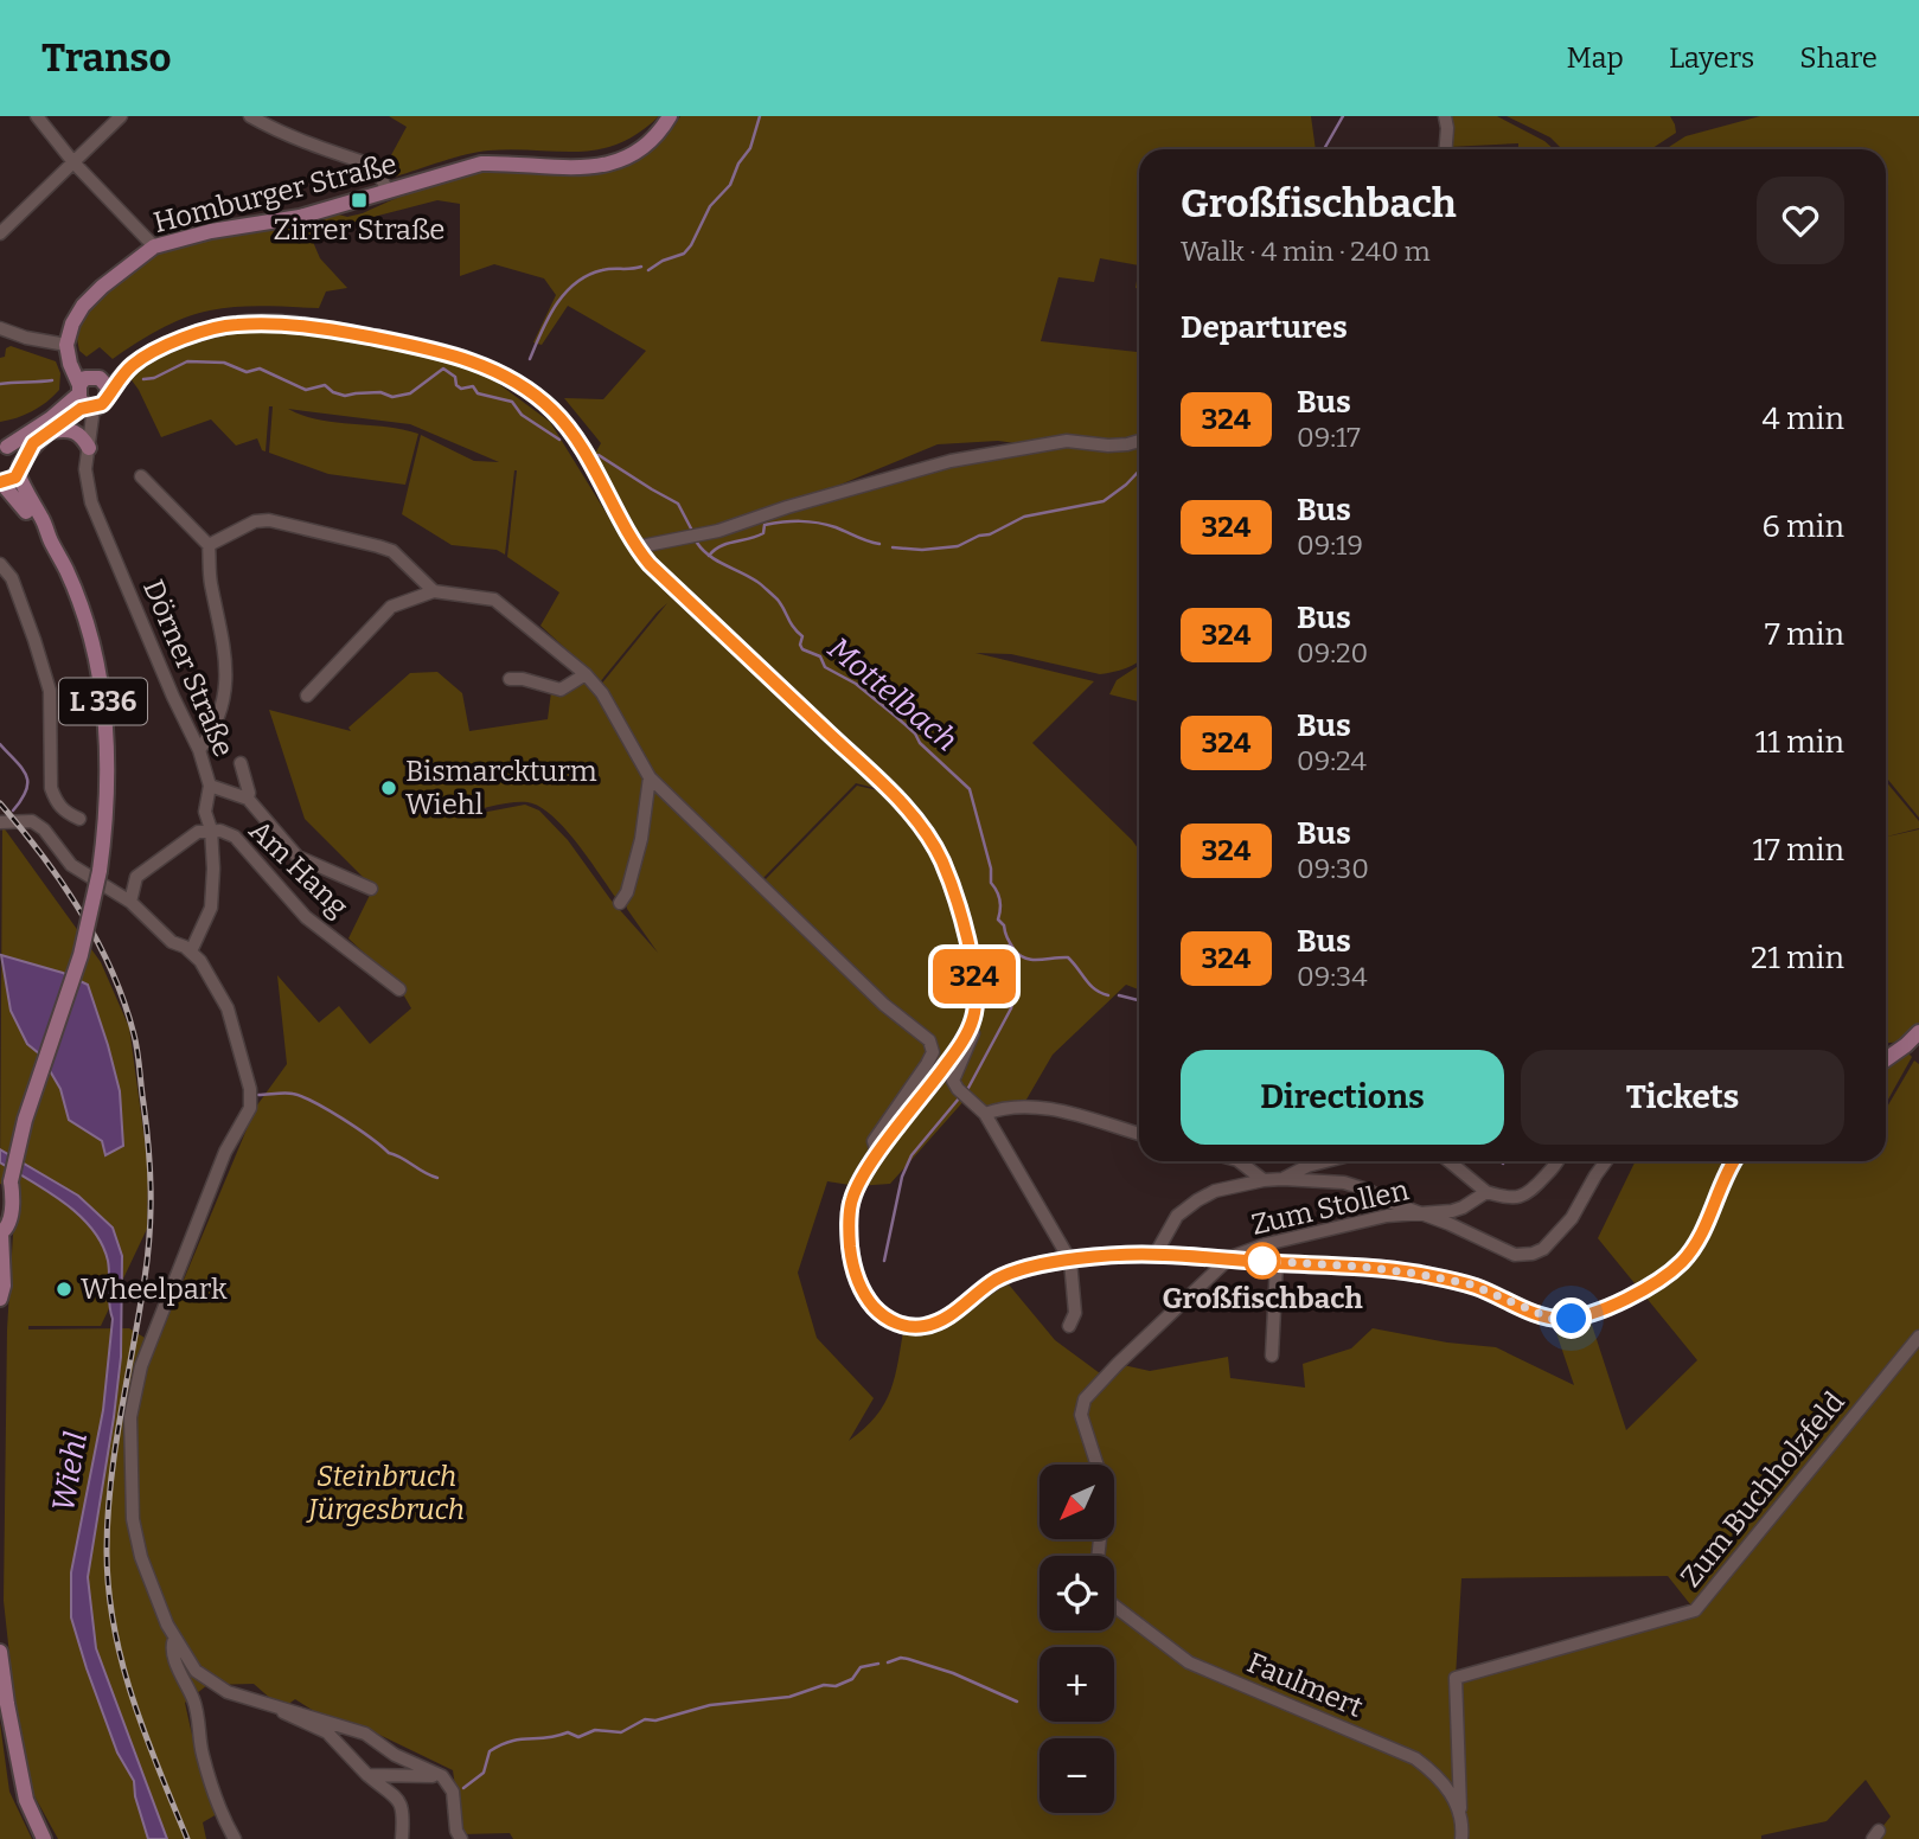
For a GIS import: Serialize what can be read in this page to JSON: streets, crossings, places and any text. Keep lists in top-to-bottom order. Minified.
{"streets":{"main road":["Homburger Straße","L 336"],"street":["Dörner Straße","Am Hang","Zum Stollen","Zum Buchholzfeld","Faulmert"]},"crossings":[["Dörner Straße","Am Hang"],["Zum Buchholzfeld","Faulmert"]],"water":["Mottelbach","Wiehl"],"parks":["Steinbruch Jürgesbruch"],"places":{"transit":["Zirrer Straße"],"other":["Bismarckturm Wiehl","Großfischbach","Wheelpark"]},"lines":["bus line 324"],"north":"bottom left","page":{"header":"Transo","nav":["Map","Layers","Share"],"on_map":"324","heading":[["Großfischbach","Walk · 4 min · 240 m"],"Departures"],"list":[{"mark":"324","name":"Bus","note":"09:17","value":"4 min"},{"mark":"324","name":"Bus","note":"09:19","value":"6 min"},{"mark":"324","name":"Bus","note":"09:20","value":"7 min"},{"mark":"324","name":"Bus","note":"09:24","value":"11 min"},{"mark":"324","name":"Bus","note":"09:30","value":"17 min"},{"mark":"324","name":"Bus","note":"09:34","value":"21 min"}],"buttons":["Directions","Tickets"],"map_buttons":["+","−"]}}
